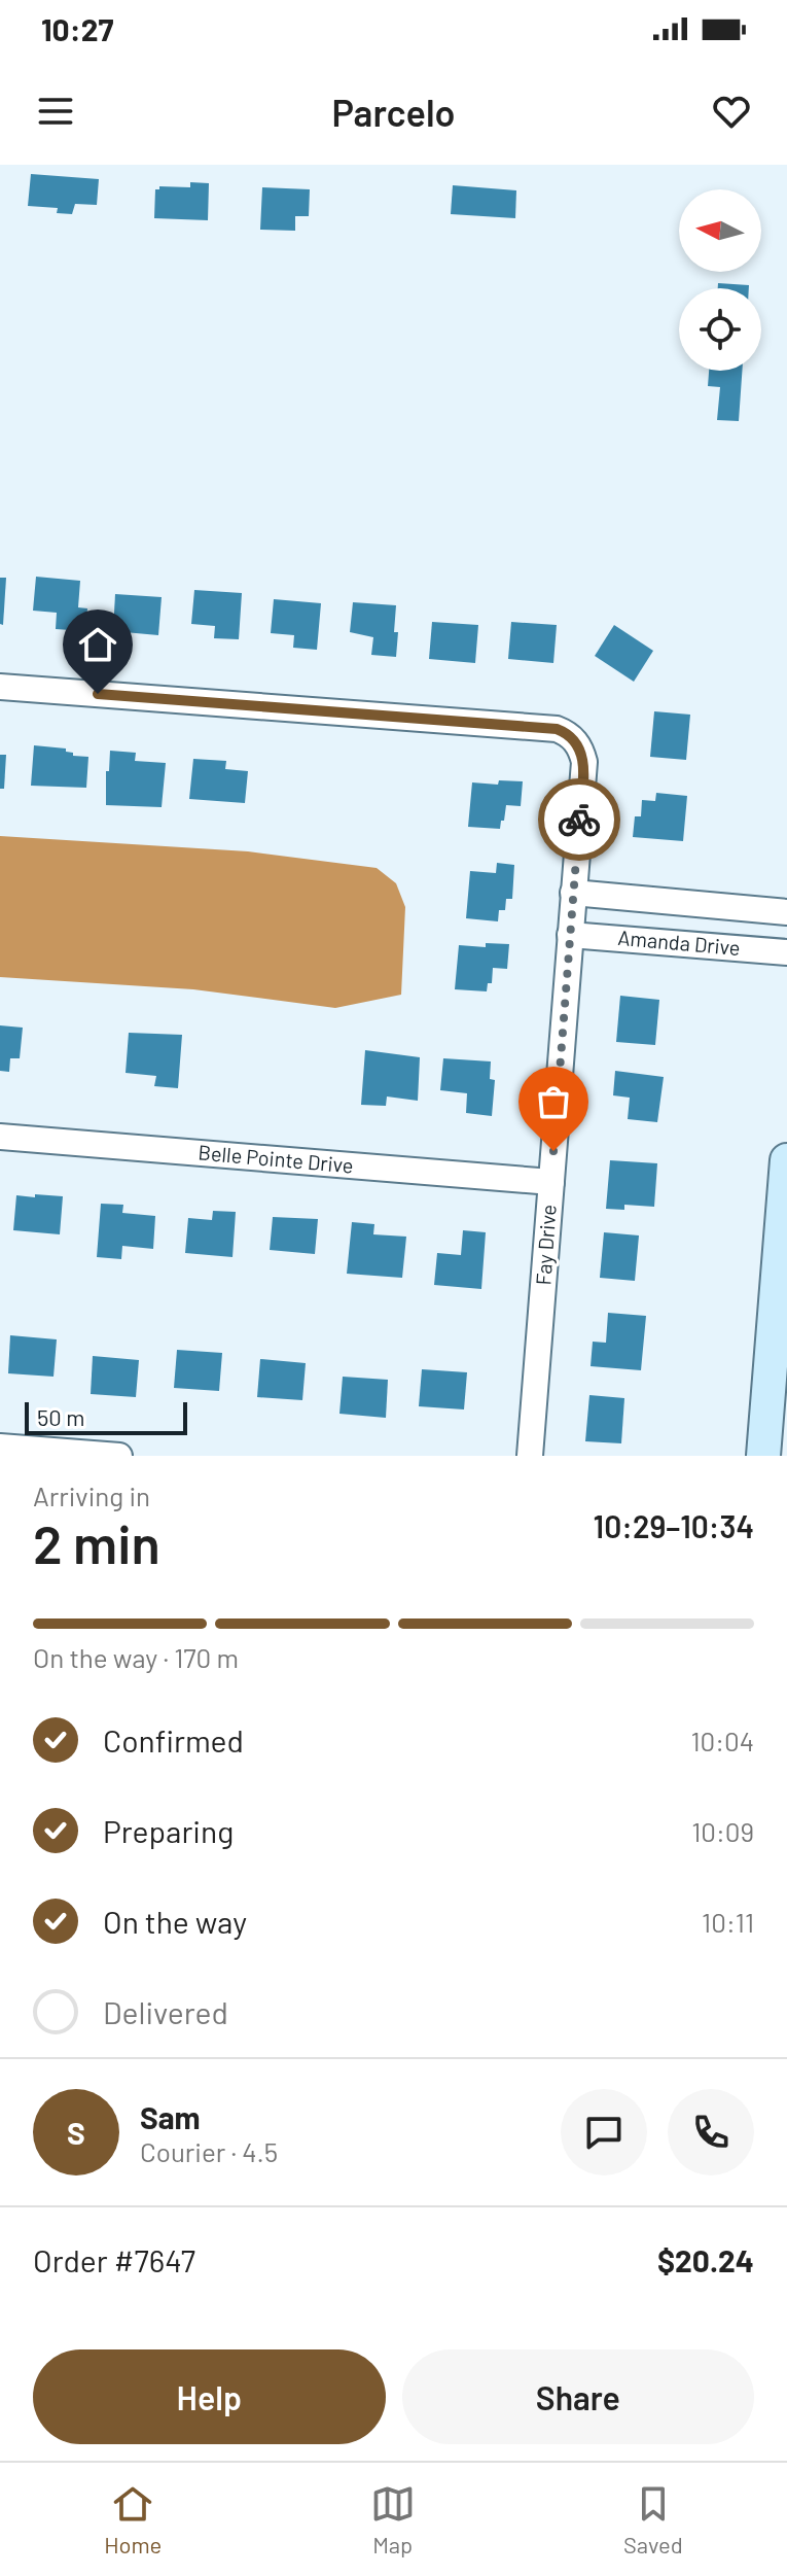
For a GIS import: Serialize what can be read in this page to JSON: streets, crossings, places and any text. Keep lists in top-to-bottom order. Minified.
{"streets":{"street":["Amanda Drive","Belle Pointe Drive","Fay Drive"]},"crossings":[["Amanda Drive","Fay Drive"],["Belle Pointe Drive","Fay Drive"]],"scale_bar":"50 m","north":"left","page":{"status":"10:27","header":"Parcelo","scale":"50 m","heading":["2 min","Arriving in","10:29–10:34"],"panel":["Sam","Courier · 4.5","Order #7647","$20.24"],"bar":"On the way · 170 m","list":[["Confirmed","10:04"],["Preparing","10:09"],["On the way","10:11"],"Delivered"],"round":"S","buttons":["Help","Share"],"tabs":["Home","Map","Saved"]}}
